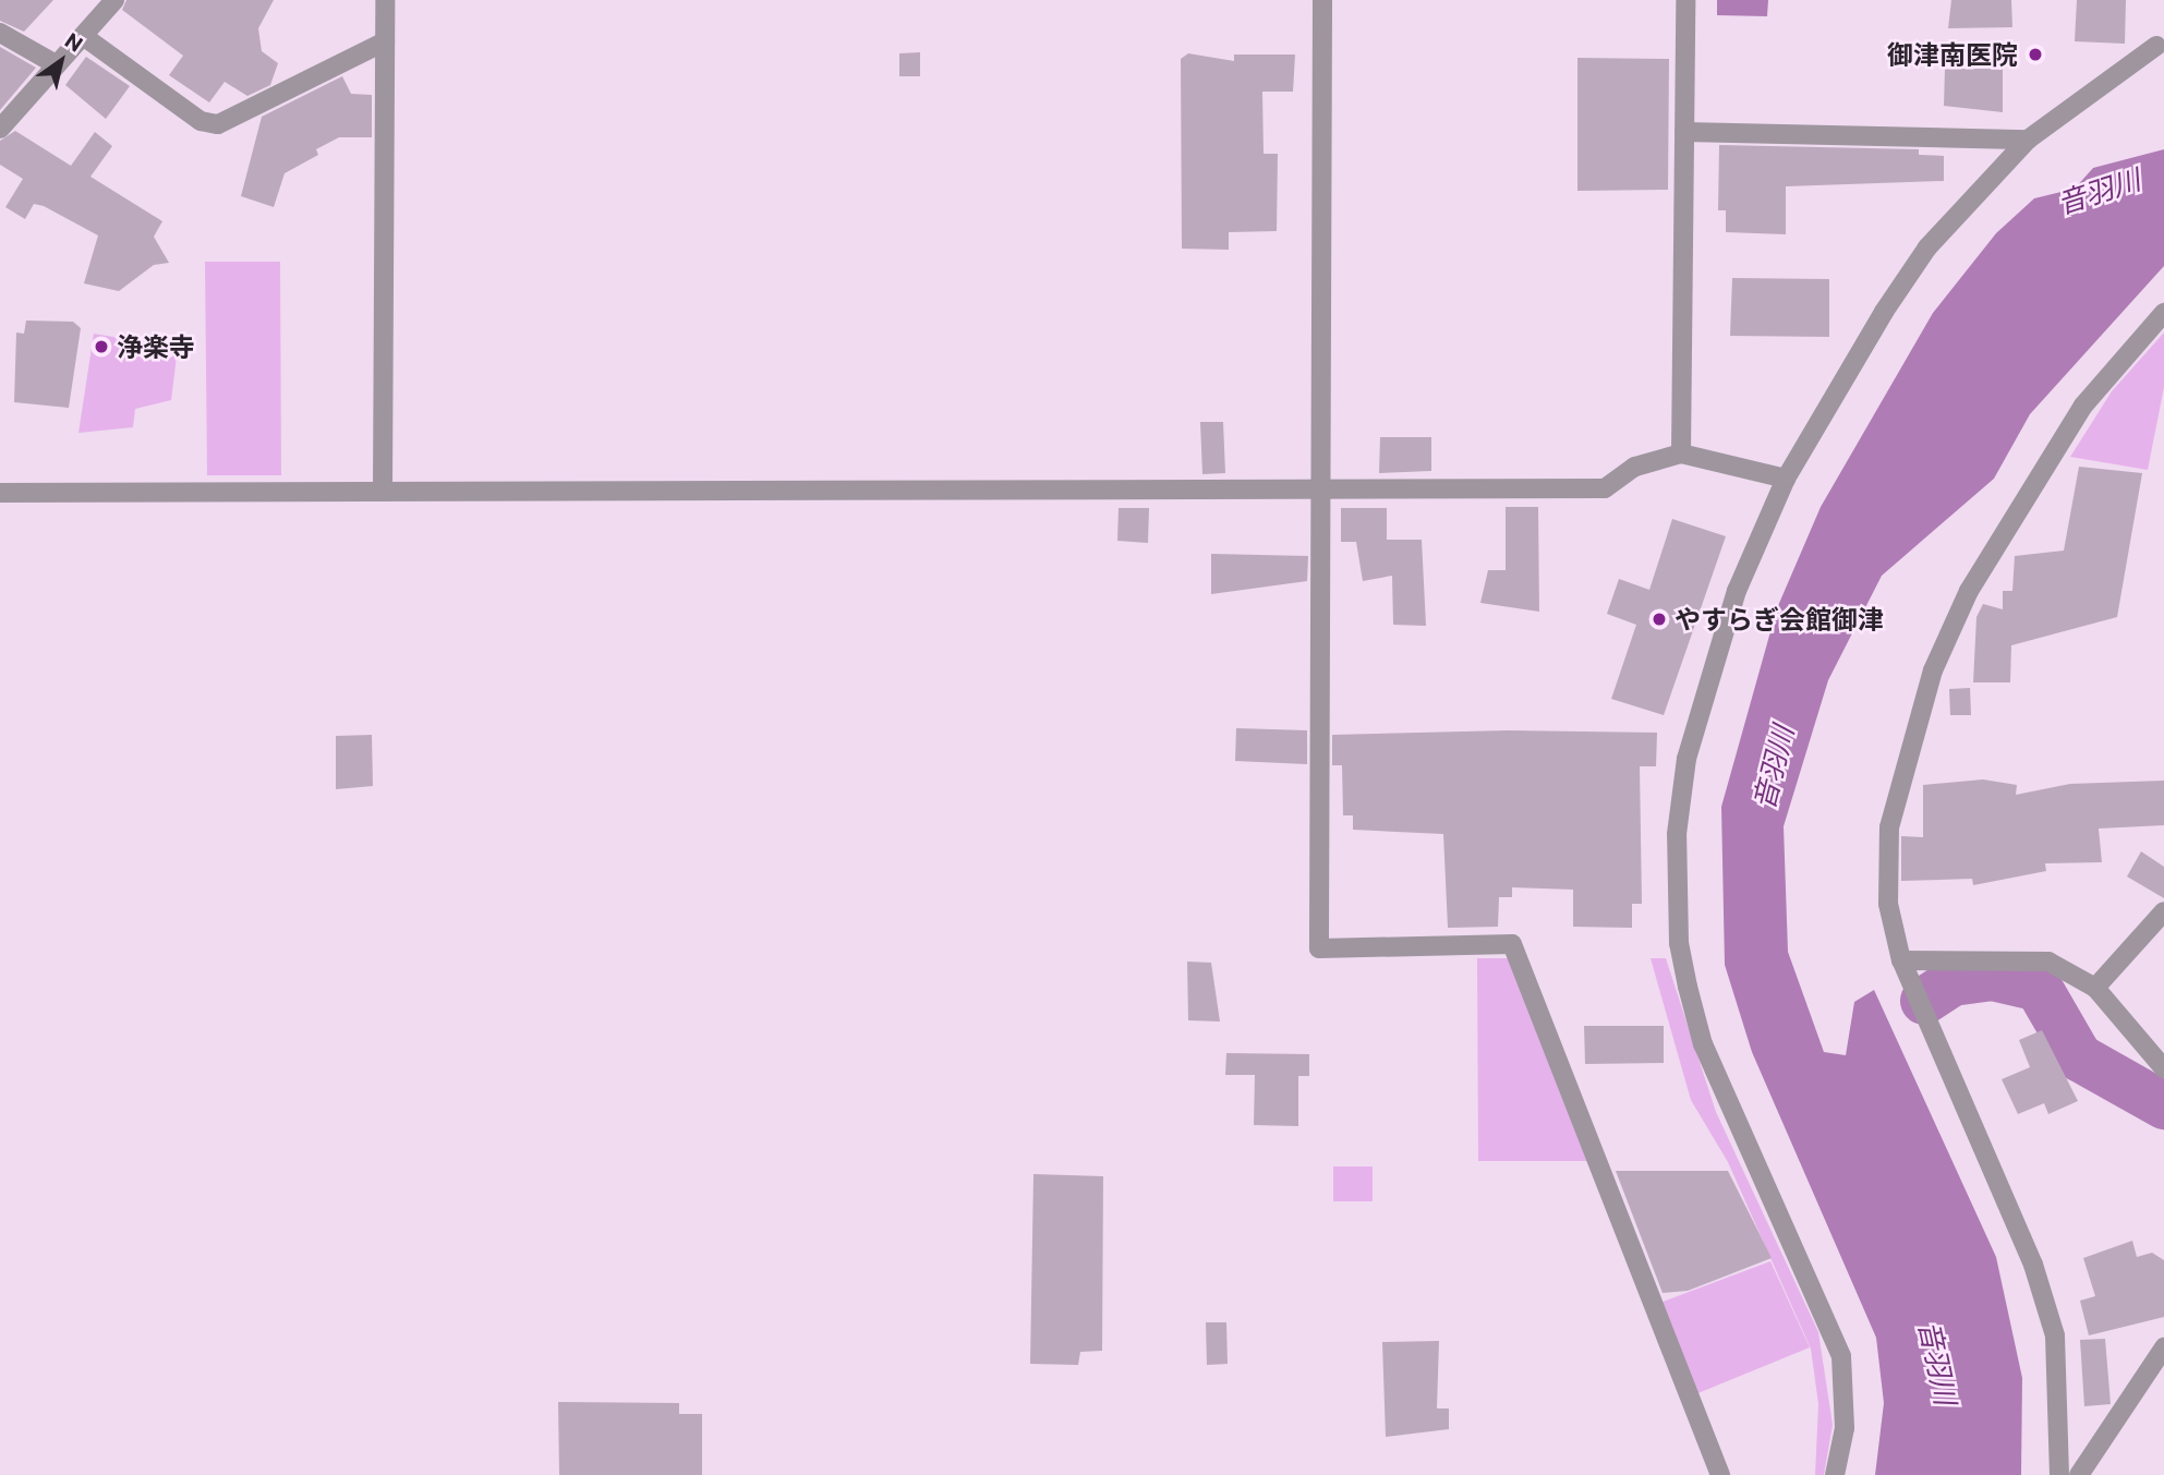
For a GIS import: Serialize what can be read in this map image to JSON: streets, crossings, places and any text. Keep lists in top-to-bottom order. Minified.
{"water":["音羽川"],"places":["御津南医院","浄楽寺","やすらぎ会館御津"],"north":"top right"}
